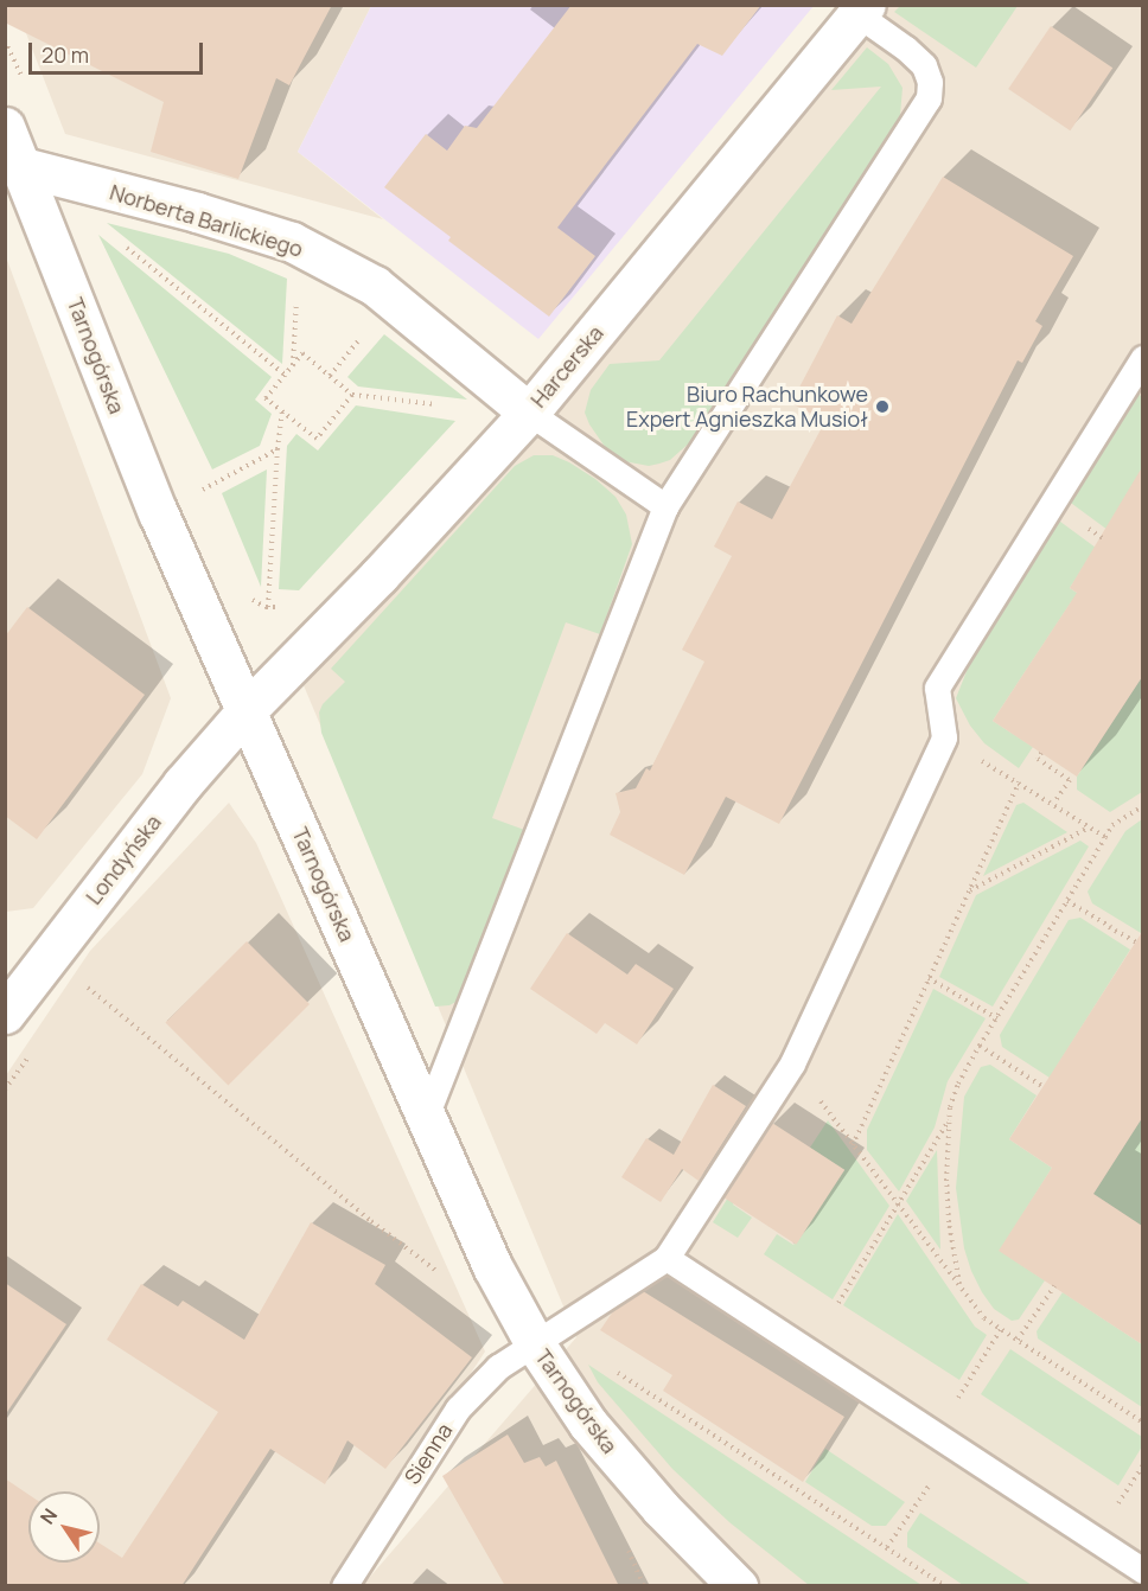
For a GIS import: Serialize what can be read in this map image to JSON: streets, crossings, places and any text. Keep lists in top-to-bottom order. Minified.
{"streets":{"street":["Norberta Barlickiego","Tarnogórska","Harcerska","Londyńska"],"lane":["Sienna"]},"crossings":[["Norberta Barlickiego","Tarnogórska"],["Norberta Barlickiego","Harcerska"],["Tarnogórska","Harcerska"],["Tarnogórska","Londyńska"],["Tarnogórska","Sienna"],["Harcerska","Londyńska"]],"places":["Biuro Rachunkowe Expert Agnieszka Musioł"],"scale_bar":"20 m","north":"top left"}
